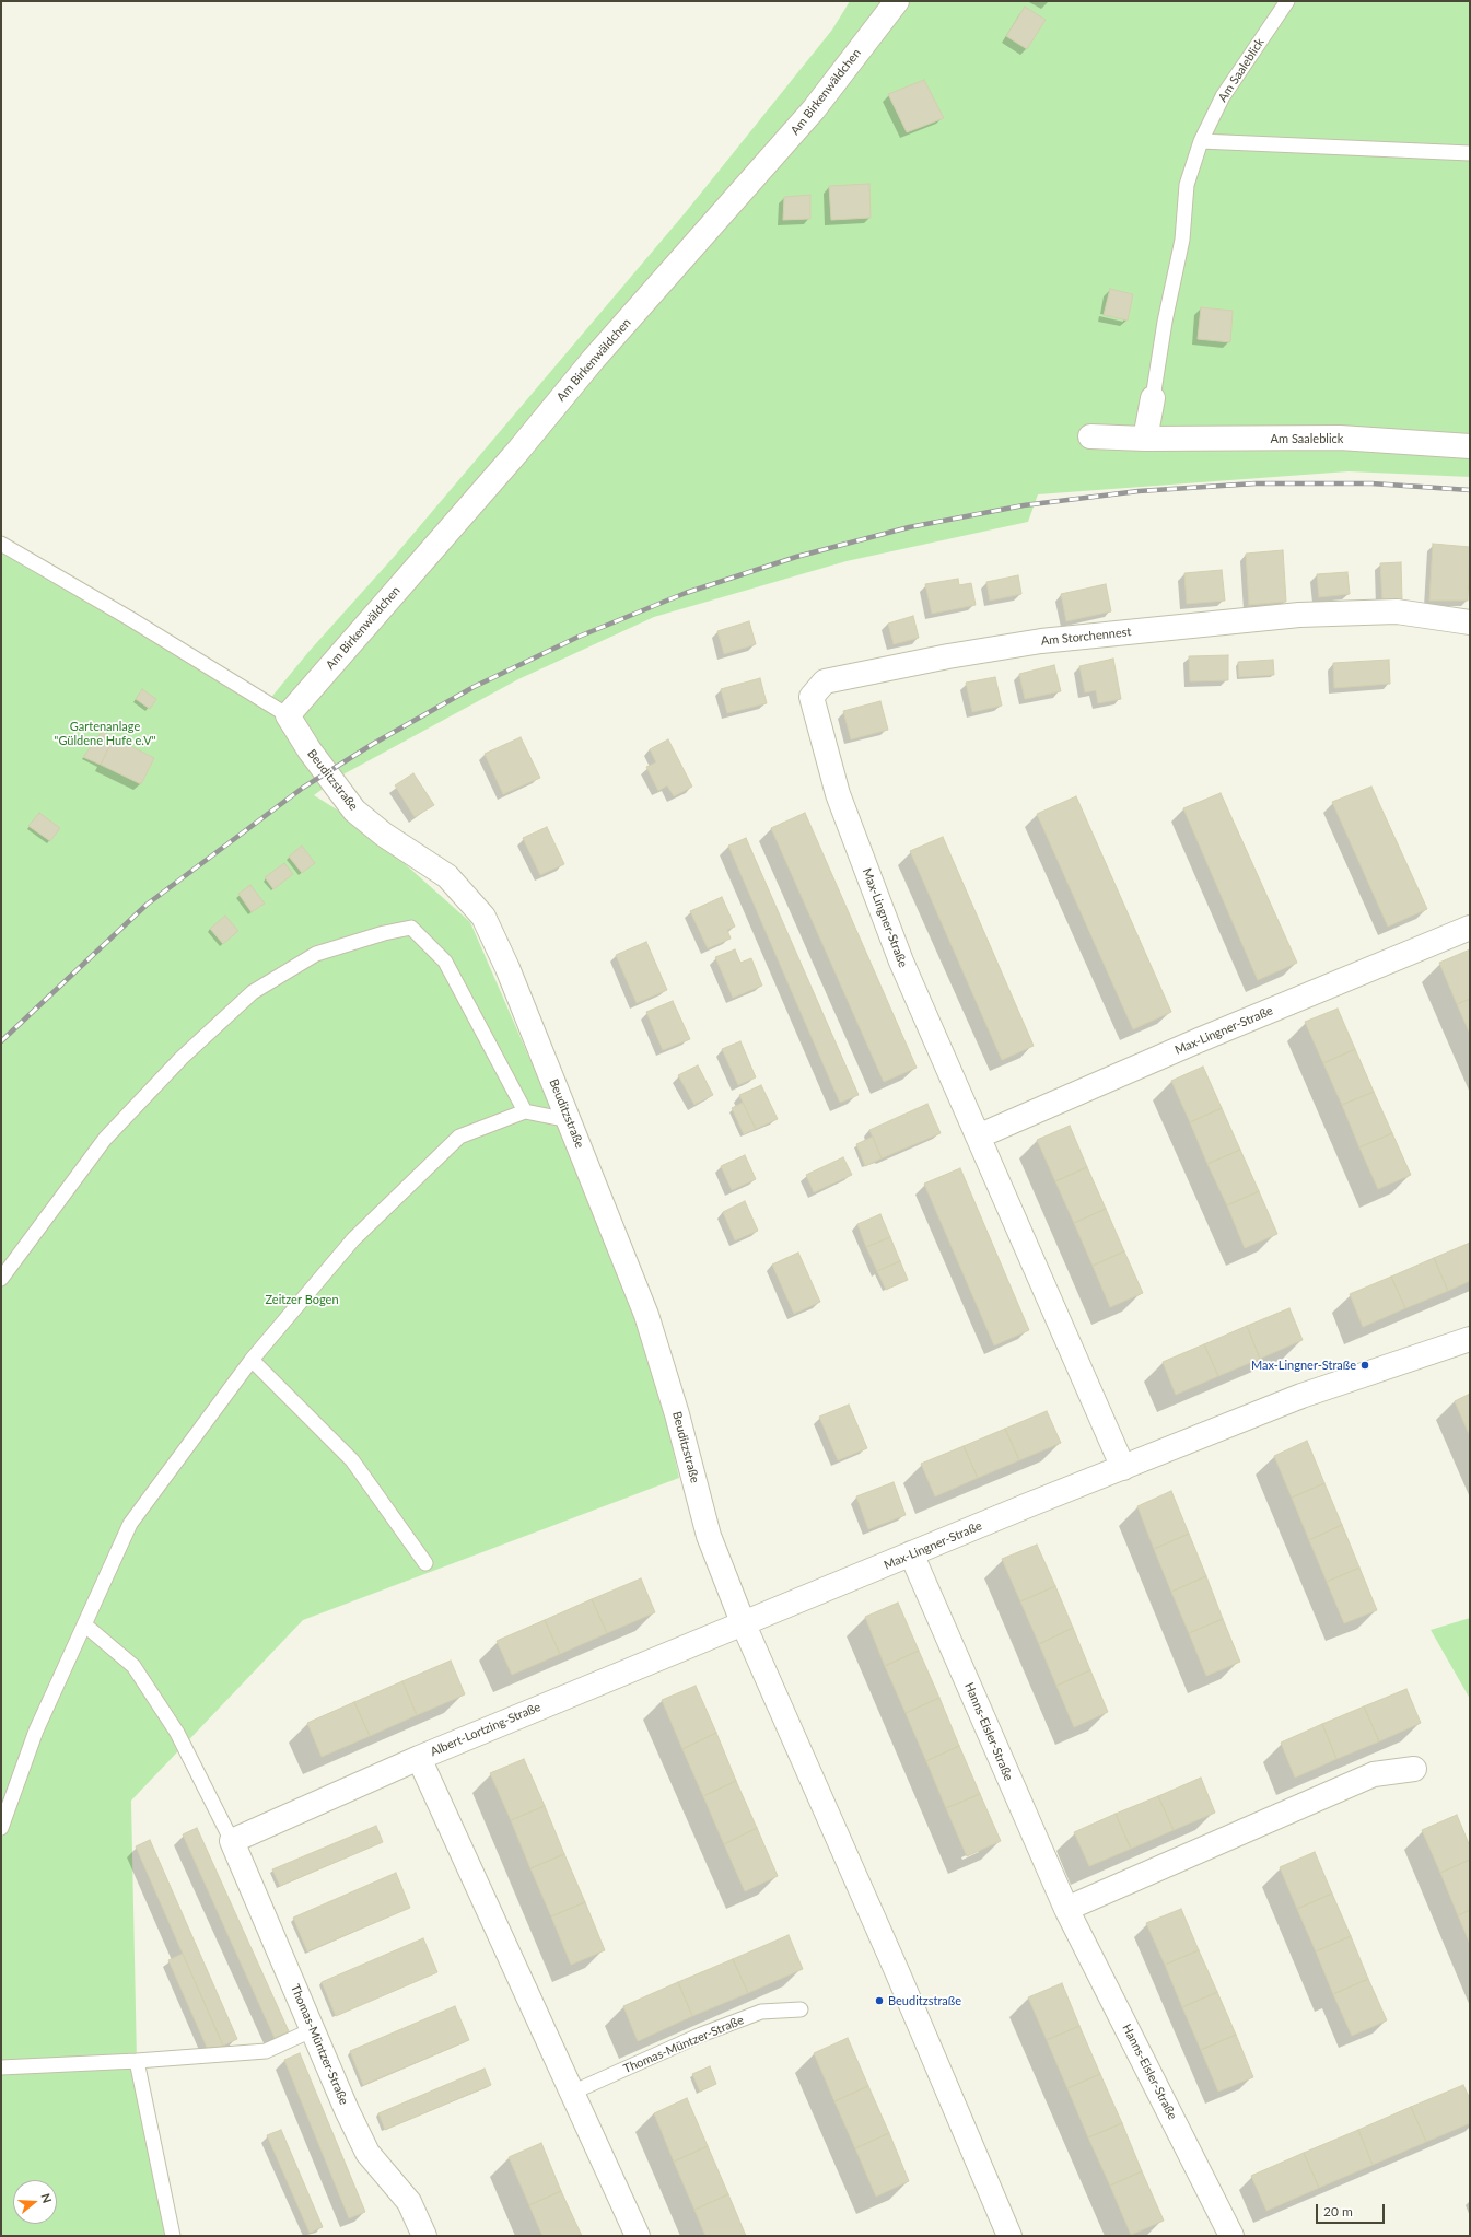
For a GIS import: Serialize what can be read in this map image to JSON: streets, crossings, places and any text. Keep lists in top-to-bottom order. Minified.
{"streets":{"street":["Am Saaleblick","Am Birkenwäldchen","Am Storchennest","Beuditzstraße","Max-Lingner-Straße","Albert-Lortzing-Straße","Hanns-Eisler-Straße","Thomas-Müntzer-Straße"]},"crossings":[["Am Birkenwäldchen","Beuditzstraße"],["Am Storchennest","Max-Lingner-Straße"],["Beuditzstraße","Max-Lingner-Straße"],["Beuditzstraße","Albert-Lortzing-Straße"],["Max-Lingner-Straße","Albert-Lortzing-Straße"],["Max-Lingner-Straße","Hanns-Eisler-Straße"],["Albert-Lortzing-Straße","Thomas-Müntzer-Straße"]],"parks":["Gartenanlage \"Güldene Hufe e.V\"","Zeitzer Bogen"],"places":["Max-Lingner-Straße","Beuditzstraße"],"scale_bar":"20 m","north":"right"}
